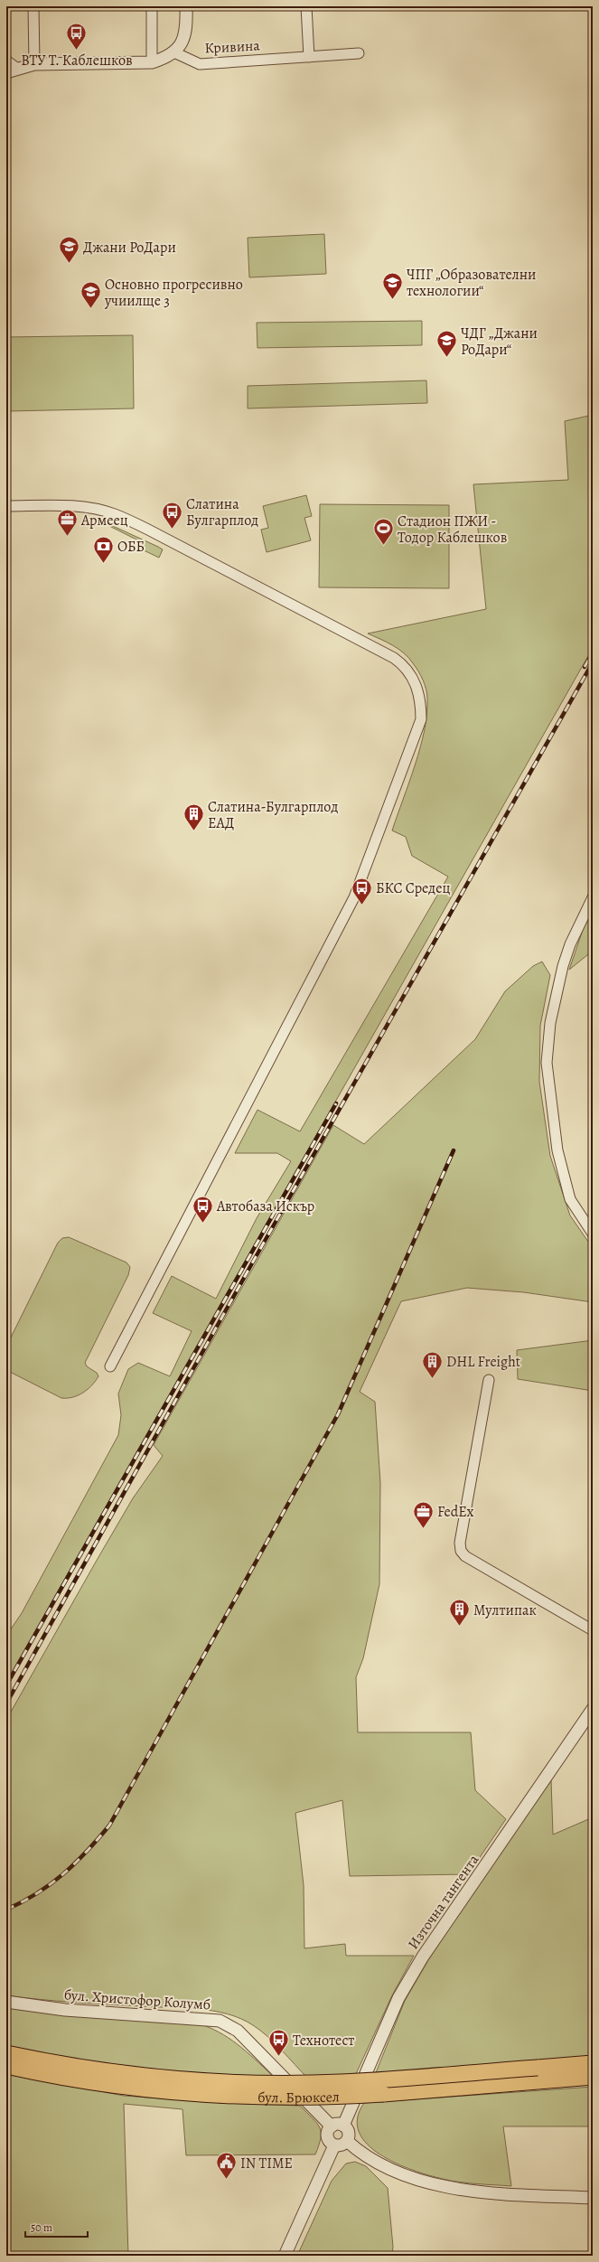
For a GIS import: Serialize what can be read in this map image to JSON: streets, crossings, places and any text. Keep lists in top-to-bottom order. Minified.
{"streets":{"main road":["бул. Брюксел"],"street":["Кривина","Източна тангента","бул. Христофор Колумб"]},"crossings":[["Източна тангента","бул. Христофор Колумб"]],"places":{"bus stop":["ВТУ Т. Каблешков","Слатина Булгарплод","БКС Средец","Автобаза Искър","Технотест"],"school or university":["Джани РоДари","ЧПГ „Образователни технологии“","Основно прогресивно учиилще 3","ЧДГ „Джани РоДари“"],"office":["Армеец","FedEx"],"sports":["Стадион ПЖИ - Тодор Каблешков"],"bank":["ОББ"],"building":["Слатина-Булгарплод ЕАД","DHL Freight","Мултипак"],"public building":["IN TIME"]},"scale_bar":"50 m"}
